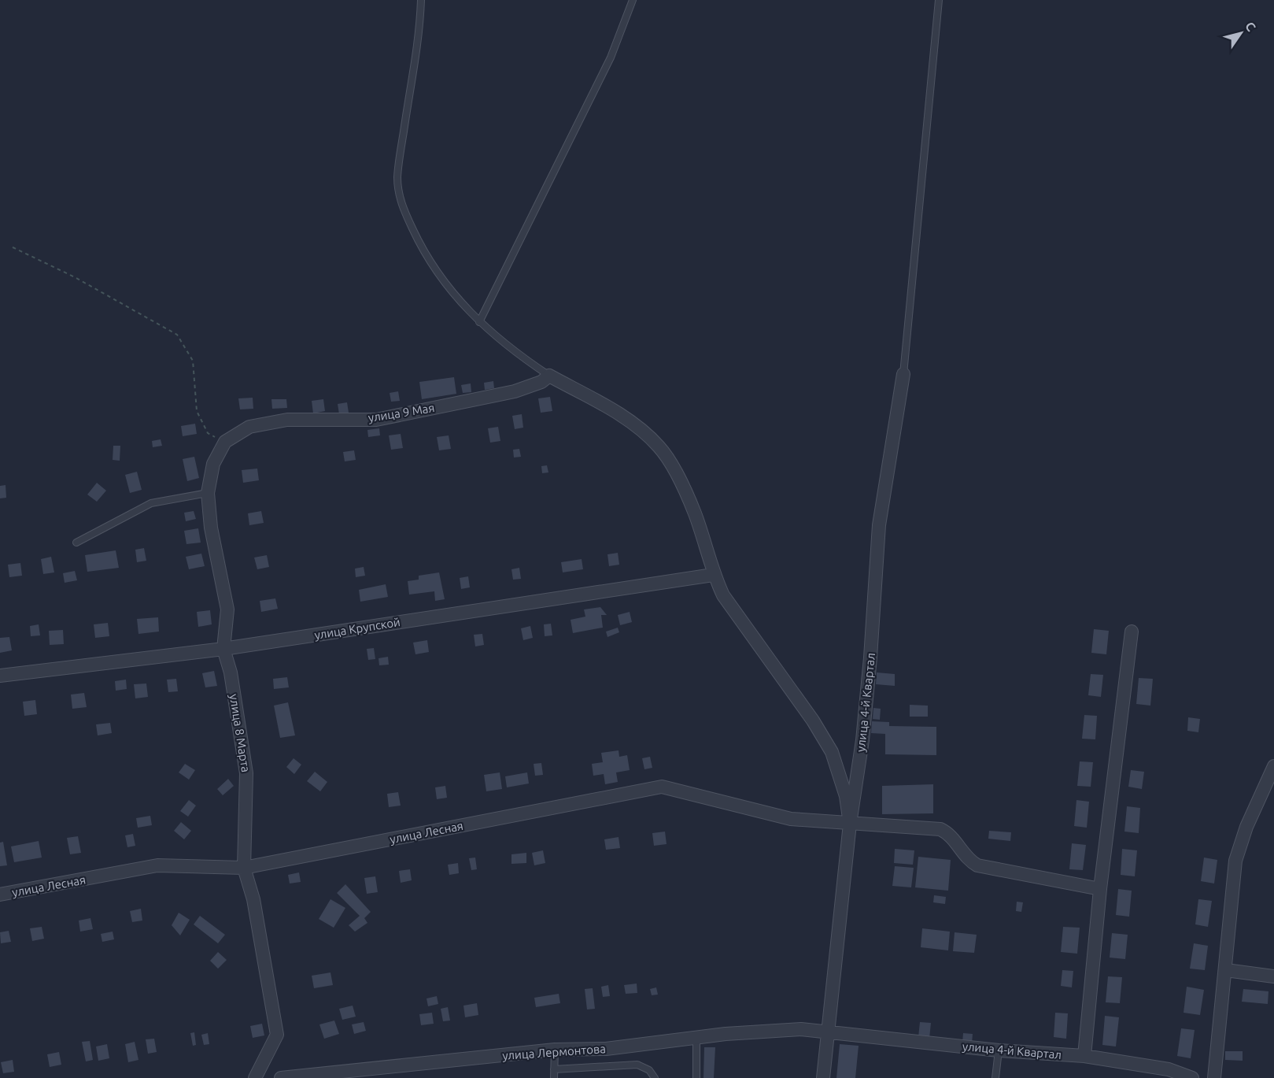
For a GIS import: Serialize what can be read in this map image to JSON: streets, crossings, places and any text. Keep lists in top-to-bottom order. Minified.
{"streets":{"street":["улица 9 Мая","улица Крупской","улица 4-й Квартал","улица 8 Марта","улица Лесная","улица Лермонтова"]},"crossings":[["улица 9 Мая","улица 8 Марта"],["улица Крупской","улица 8 Марта"],["улица 4-й Квартал","улица Лесная"],["улица 4-й Квартал","улица Лермонтова"],["улица 8 Марта","улица Лесная"]],"north":"top right"}
